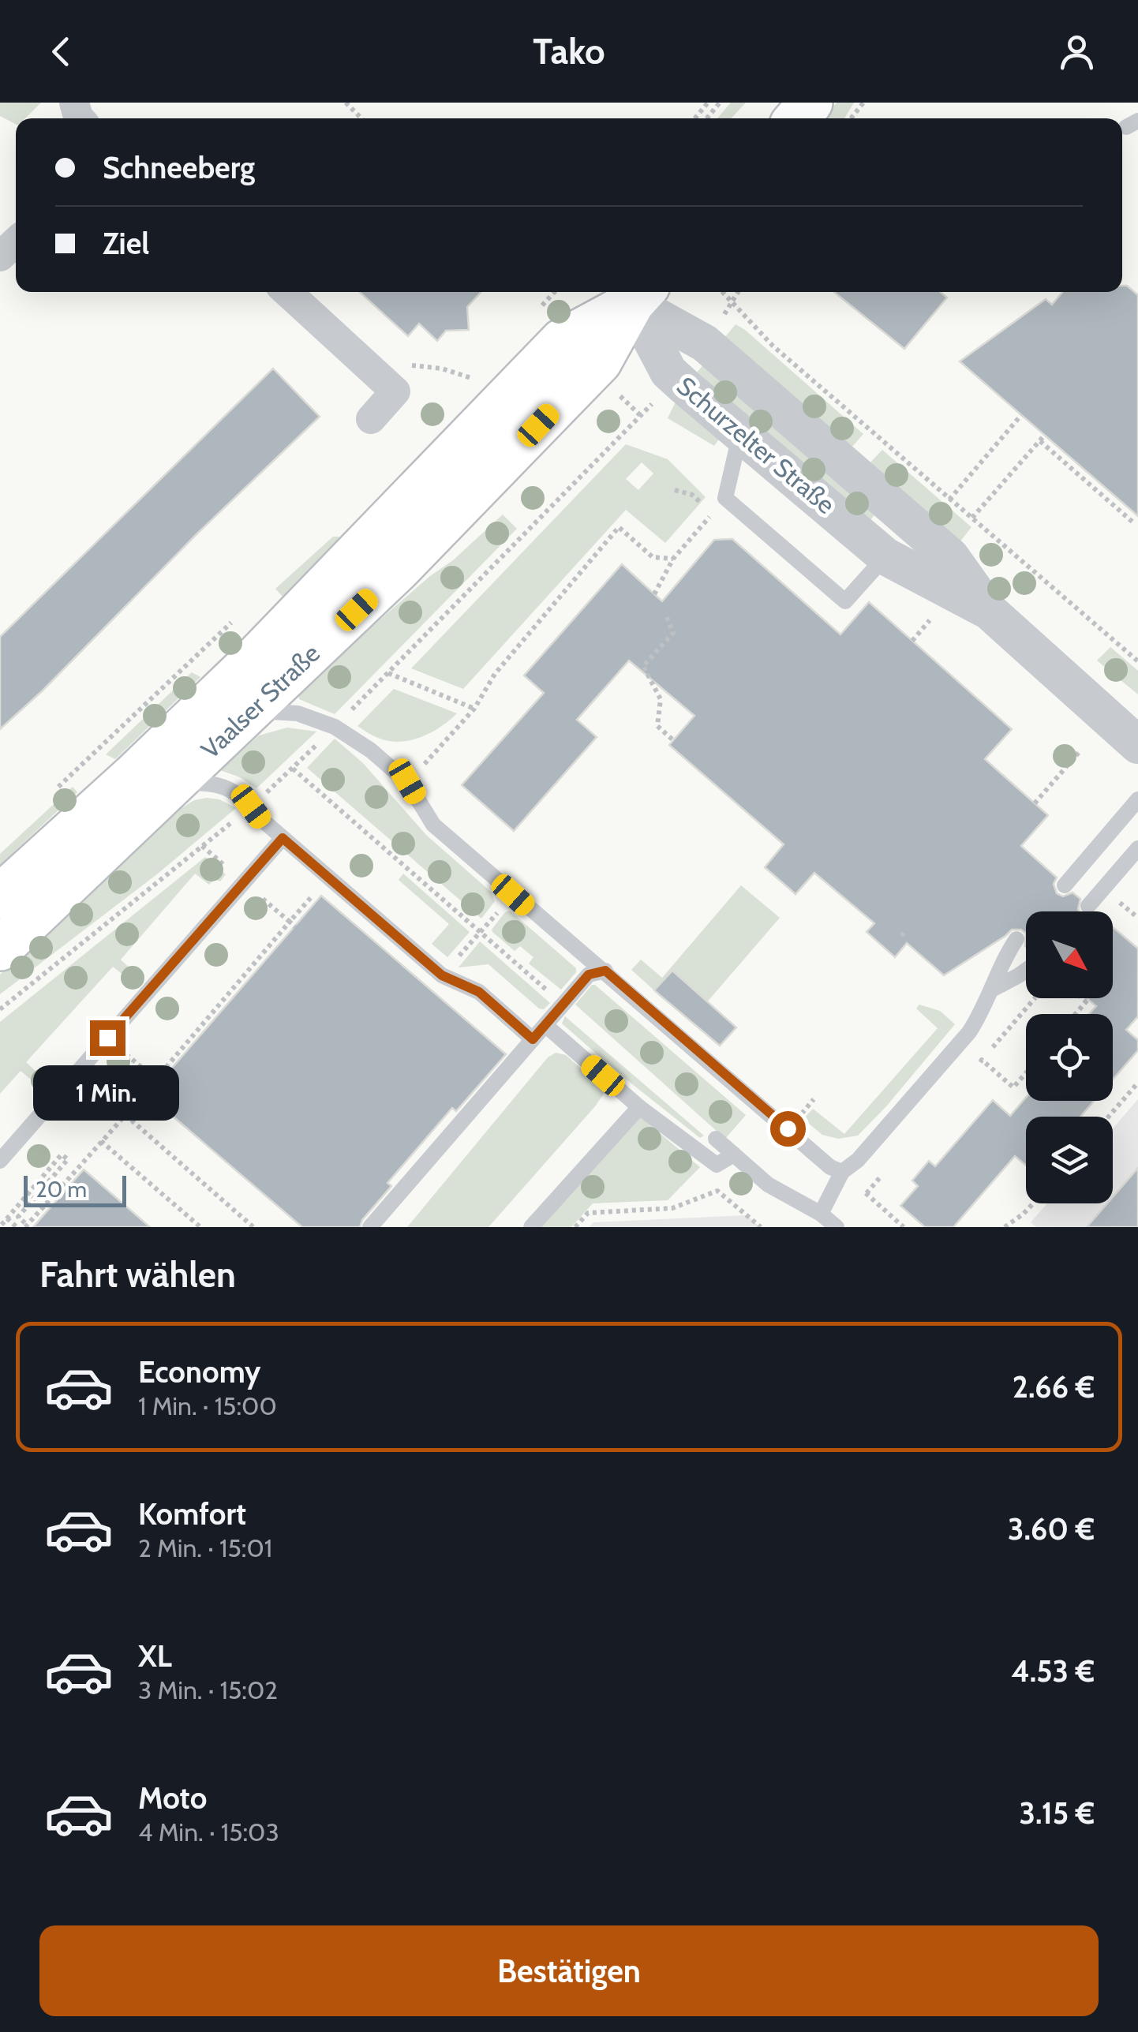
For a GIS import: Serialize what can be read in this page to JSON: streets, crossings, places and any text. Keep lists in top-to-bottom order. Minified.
{"streets":{"main road":["Vaalser Straße"],"street":["Schurzelter Straße"]},"crossings":[["Schurzelter Straße","Vaalser Straße"]],"scale_bar":"20 m","north":"bottom right","page":{"header":"Tako","banner":["Schneeberg","Ziel"],"bubble":"1 Min.","scale":"20 m","heading":"Fahrt wählen","list":[{"name":"Economy","note":"1 Min. · 15:00","value":"2.66 €"},{"name":"Komfort","note":"2 Min. · 15:01","value":"3.60 €"},{"name":"XL","note":"3 Min. · 15:02","value":"4.53 €"},{"name":"Moto","note":"4 Min. · 15:03","value":"3.15 €"}],"buttons":"Bestätigen"}}
